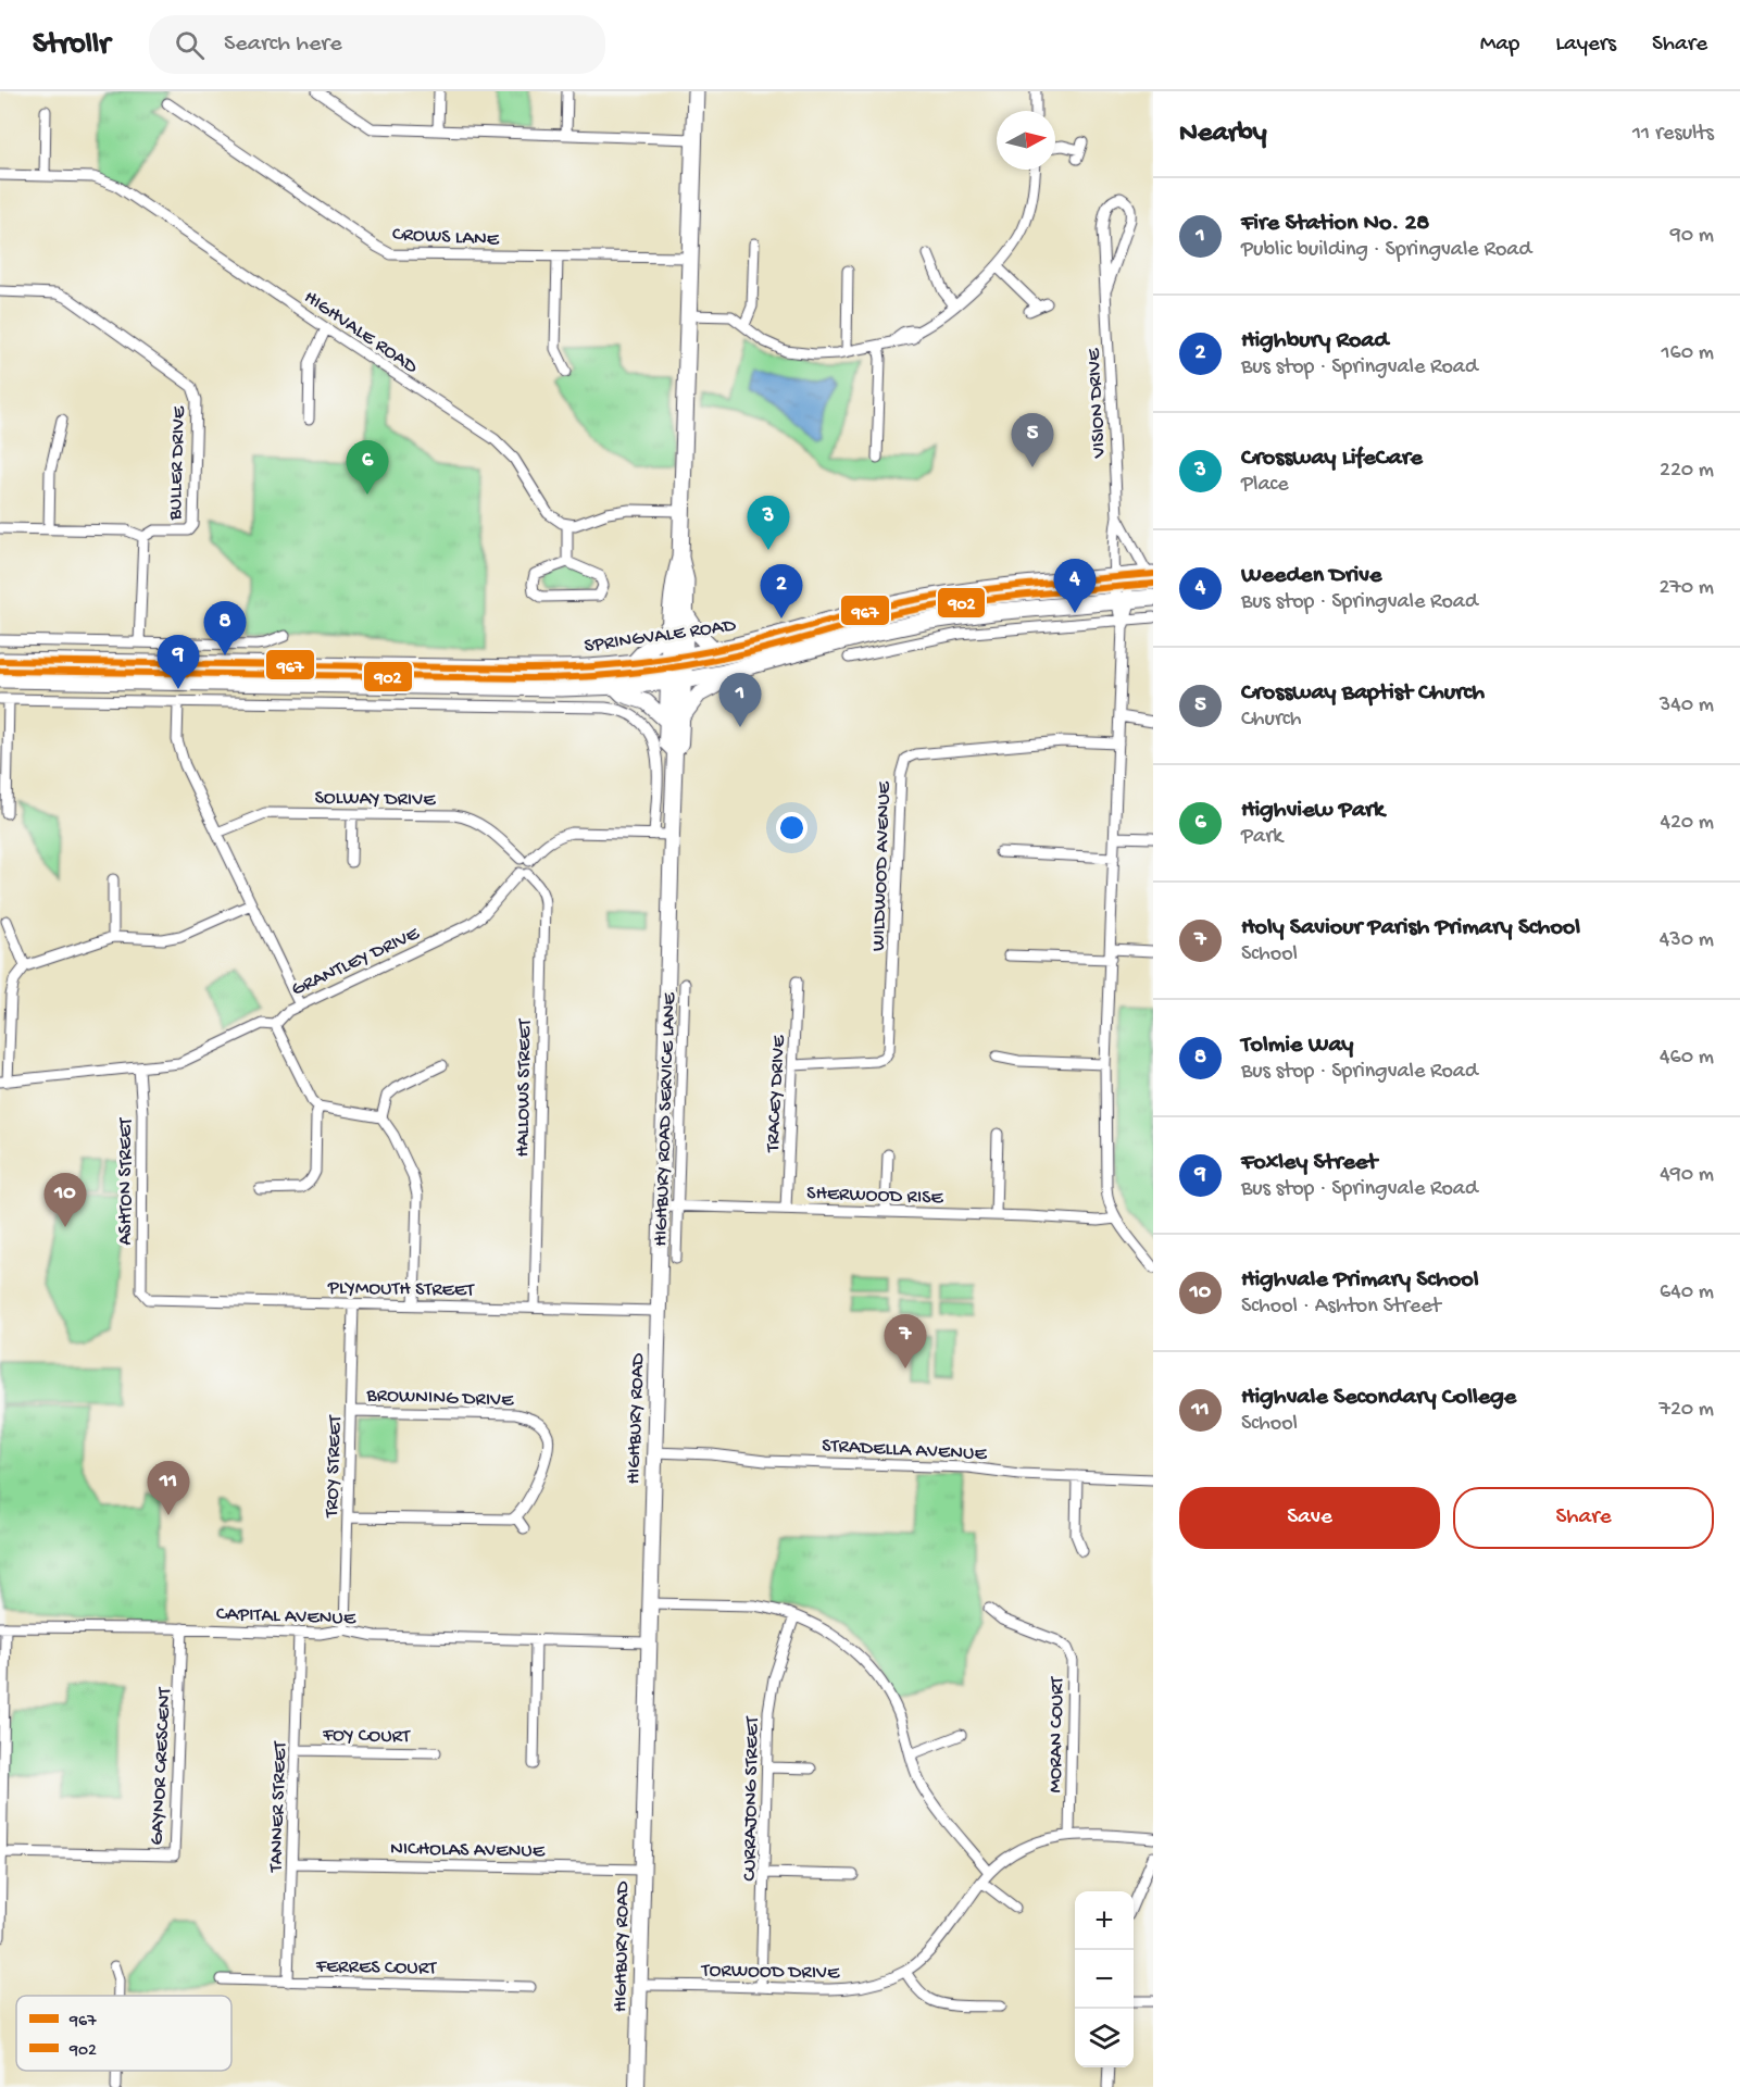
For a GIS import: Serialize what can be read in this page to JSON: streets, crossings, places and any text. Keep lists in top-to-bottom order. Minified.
{"streets":{"main road":["SPRINGVALE ROAD","HIGHBURY ROAD"],"street":["CROWS LANE","HIGHVALE ROAD","VISION DRIVE","BULLER DRIVE","SOLWAY DRIVE","WILDWOOD AVENUE","GRANTLEY DRIVE","HALLOWS STREET","TRACEY DRIVE","HIGHBURY ROAD SERVICE LANE","ASHTON STREET","SHERWOOD RISE","PLYMOUTH STREET","BROWNING DRIVE","STRADELLA AVENUE","TROY STREET","CAPITAL AVENUE","FOY COURT","MORAN COURT","GAYNOR CRESCENT","CURRAJONG STREET","TANNER STREET","NICHOLAS AVENUE","FERRES COURT","TORWOOD DRIVE"]},"crossings":[["CROWS LANE","HIGHBURY ROAD"],["VISION DRIVE","SPRINGVALE ROAD"],["VISION DRIVE","WILDWOOD AVENUE"],["SPRINGVALE ROAD","HIGHBURY ROAD"],["WILDWOOD AVENUE","TRACEY DRIVE"],["GRANTLEY DRIVE","HALLOWS STREET"],["GRANTLEY DRIVE","ASHTON STREET"],["HALLOWS STREET","PLYMOUTH STREET"],["TRACEY DRIVE","SHERWOOD RISE"],["HIGHBURY ROAD SERVICE LANE","SHERWOOD RISE"],["ASHTON STREET","PLYMOUTH STREET"],["SHERWOOD RISE","HIGHBURY ROAD"],["PLYMOUTH STREET","HIGHBURY ROAD"],["PLYMOUTH STREET","TROY STREET"],["BROWNING DRIVE","TROY STREET"],["HIGHBURY ROAD","STRADELLA AVENUE"],["HIGHBURY ROAD","CAPITAL AVENUE"],["HIGHBURY ROAD","NICHOLAS AVENUE"],["HIGHBURY ROAD","TORWOOD DRIVE"],["TROY STREET","CAPITAL AVENUE"],["CAPITAL AVENUE","GAYNOR CRESCENT"],["CAPITAL AVENUE","TANNER STREET"],["FOY COURT","TANNER STREET"],["MORAN COURT","TORWOOD DRIVE"],["CURRAJONG STREET","TORWOOD DRIVE"],["TANNER STREET","NICHOLAS AVENUE"],["TANNER STREET","FERRES COURT"]],"lines":["transit line 967","transit line 902"],"legend":["967","902"],"north":"right","page":{"header":"Strollr","search":"Search here","nav":["Map","Layers","Share"],"heading":["Nearby","11 results"],"list":[{"mark":"1","name":"Fire Station No. 28","note":"Public building · Springvale Road","value":"90 m"},{"mark":"2","name":"Highbury Road","note":"Bus stop · Springvale Road","value":"160 m"},{"mark":"3","name":"Crossway LifeCare","note":"Place","value":"220 m"},{"mark":"4","name":"Weeden Drive","note":"Bus stop · Springvale Road","value":"270 m"},{"mark":"5","name":"Crossway Baptist Church","note":"Church","value":"340 m"},{"mark":"6","name":"Highview Park","note":"Park","value":"420 m"},{"mark":"7","name":"Holy Saviour Parish Primary School","note":"School","value":"430 m"},{"mark":"8","name":"Tolmie Way","note":"Bus stop · Springvale Road","value":"460 m"},{"mark":"9","name":"Foxley Street","note":"Bus stop · Springvale Road","value":"490 m"},{"mark":"10","name":"Highvale Primary School","note":"School · Ashton Street","value":"640 m"},{"mark":"11","name":"Highvale Secondary College","note":"School","value":"720 m"}],"pins":["5","6","3","4","2","8","9","1","10","7","11"],"buttons":["Save","Share"],"map_buttons":["+","−"]}}
